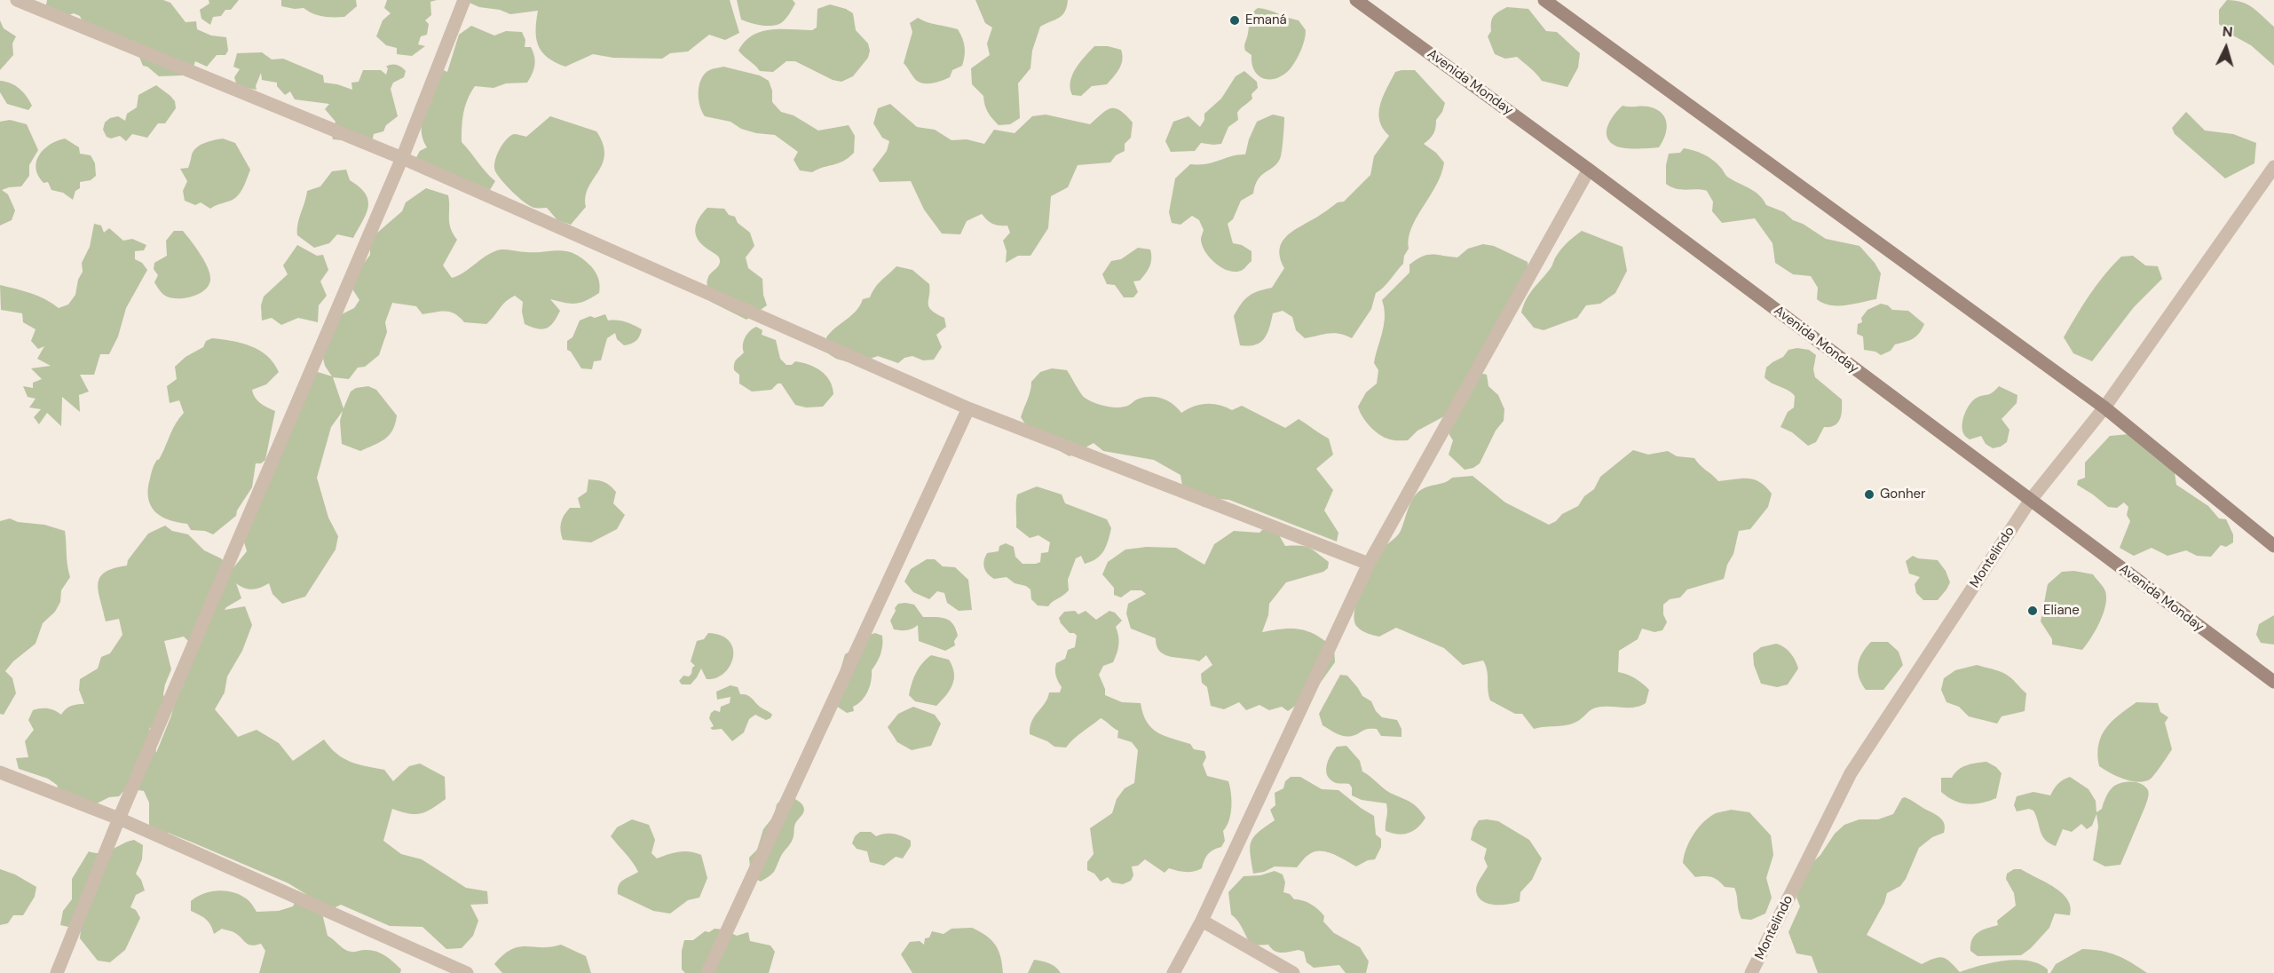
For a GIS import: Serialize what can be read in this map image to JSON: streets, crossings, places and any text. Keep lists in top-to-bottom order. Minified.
{"streets":{"main road":["Avenida Monday"],"street":["Montelindo"]},"crossings":[["Avenida Monday","Montelindo"]],"places":["Emaná","Gonher","Eliane"],"north":"top"}
